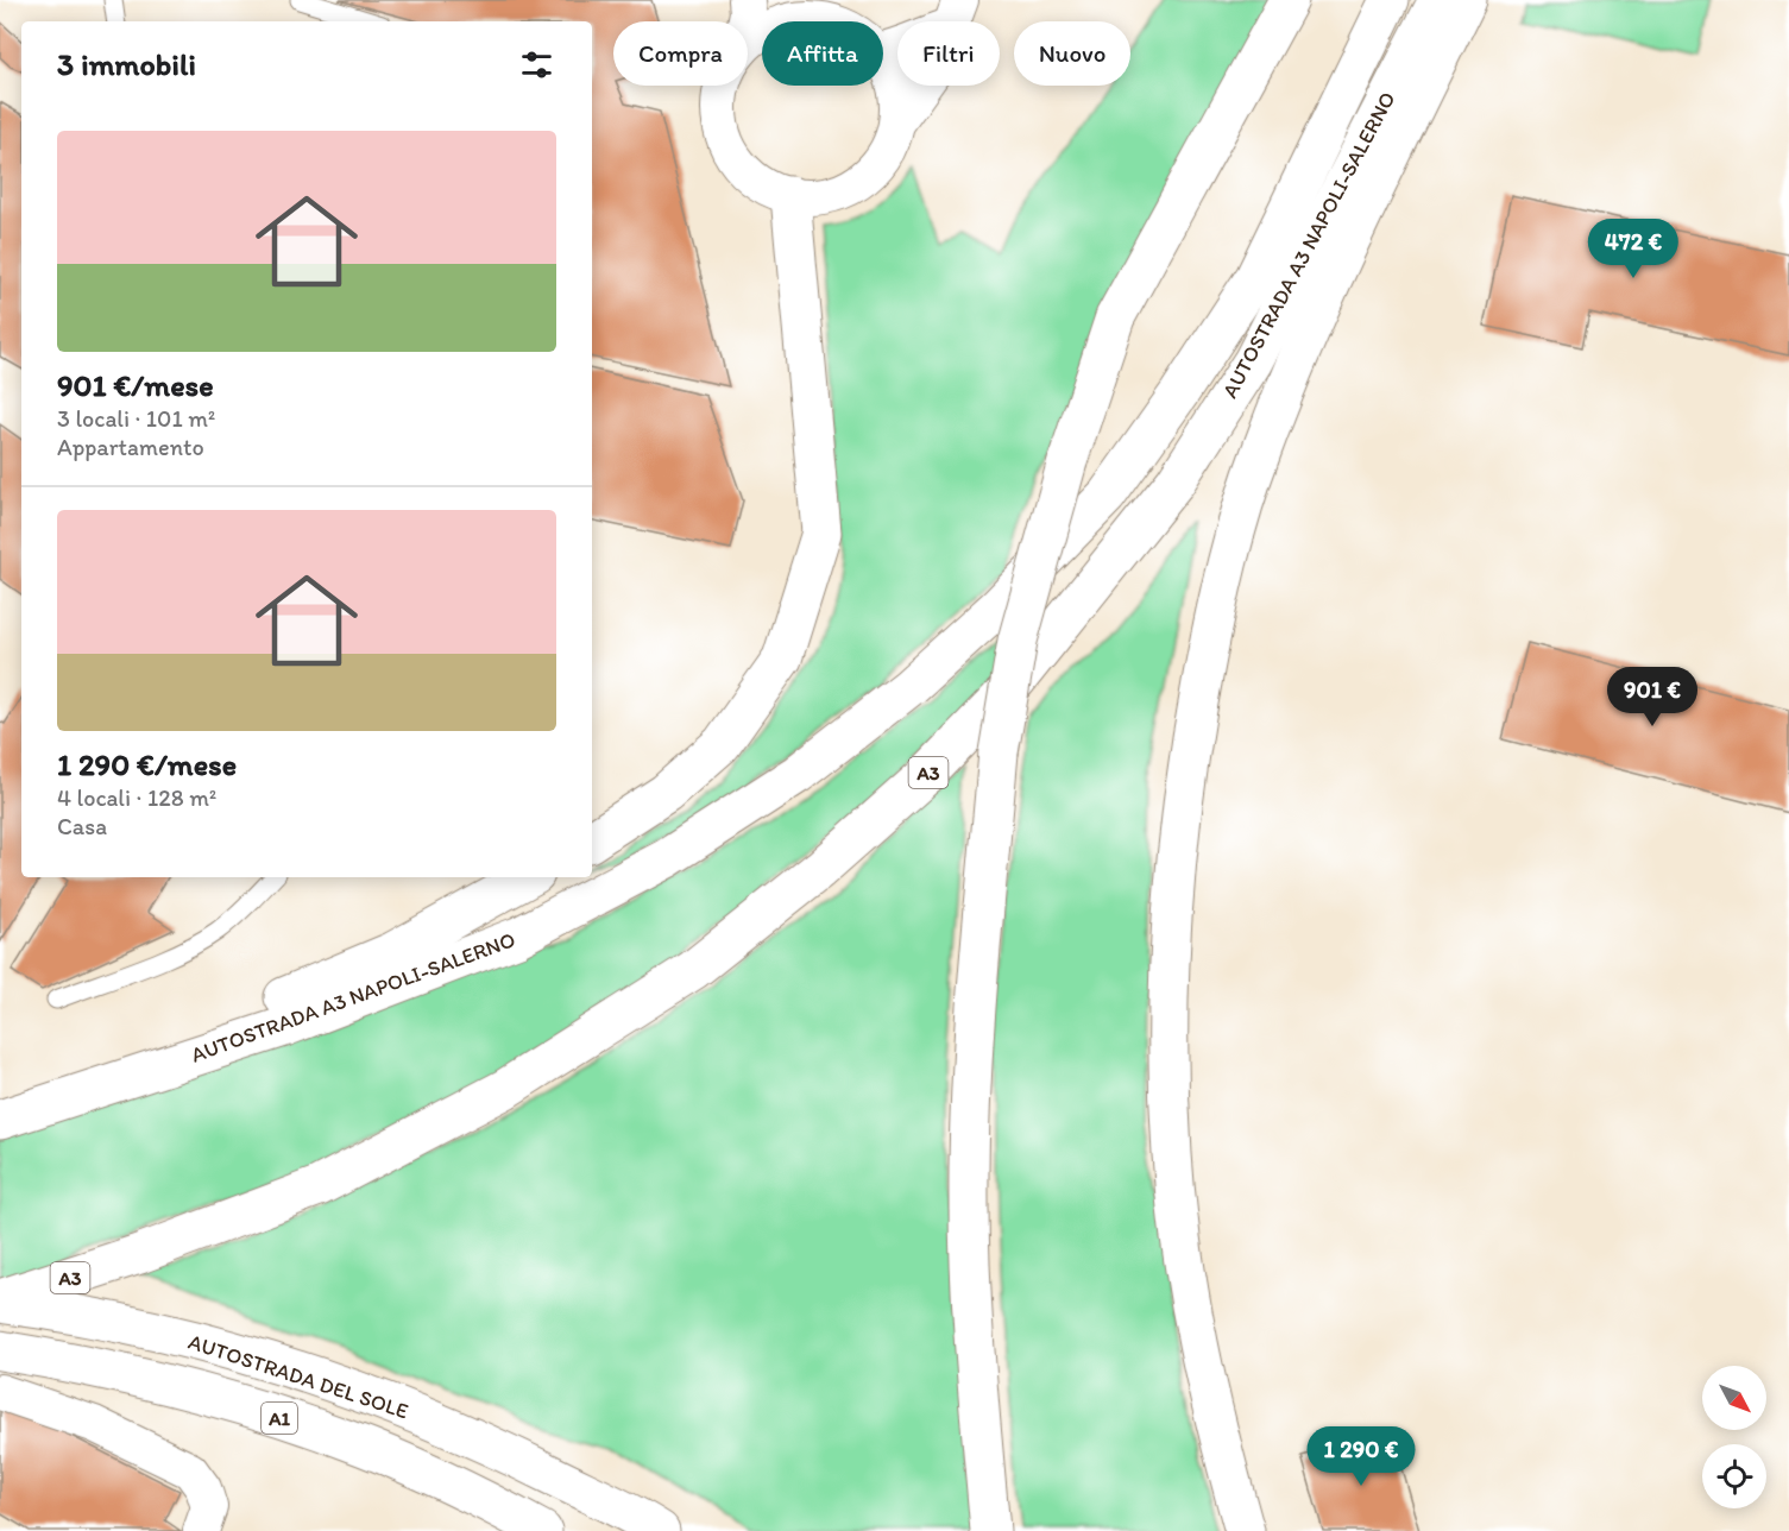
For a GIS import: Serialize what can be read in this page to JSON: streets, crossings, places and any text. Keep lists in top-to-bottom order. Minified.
{"streets":{"highway":["AUTOSTRADA A3 NAPOLI-SALERNO","A3","AUTOSTRADA DEL SOLE","A1"]},"crossings":[["AUTOSTRADA A3 NAPOLI-SALERNO","AUTOSTRADA DEL SOLE"]],"north":"bottom right","page":{"chip":["Compra","Affitta","Filtri","Nuovo"],"heading":"3 immobili","list":[{"name":"901 €/mese","note":"3 locali · 101 m² · Appartamento"},{"name":"1 290 €/mese","note":"4 locali · 128 m² · Casa"}],"price":["472 €","901 €","1 290 €"]}}
